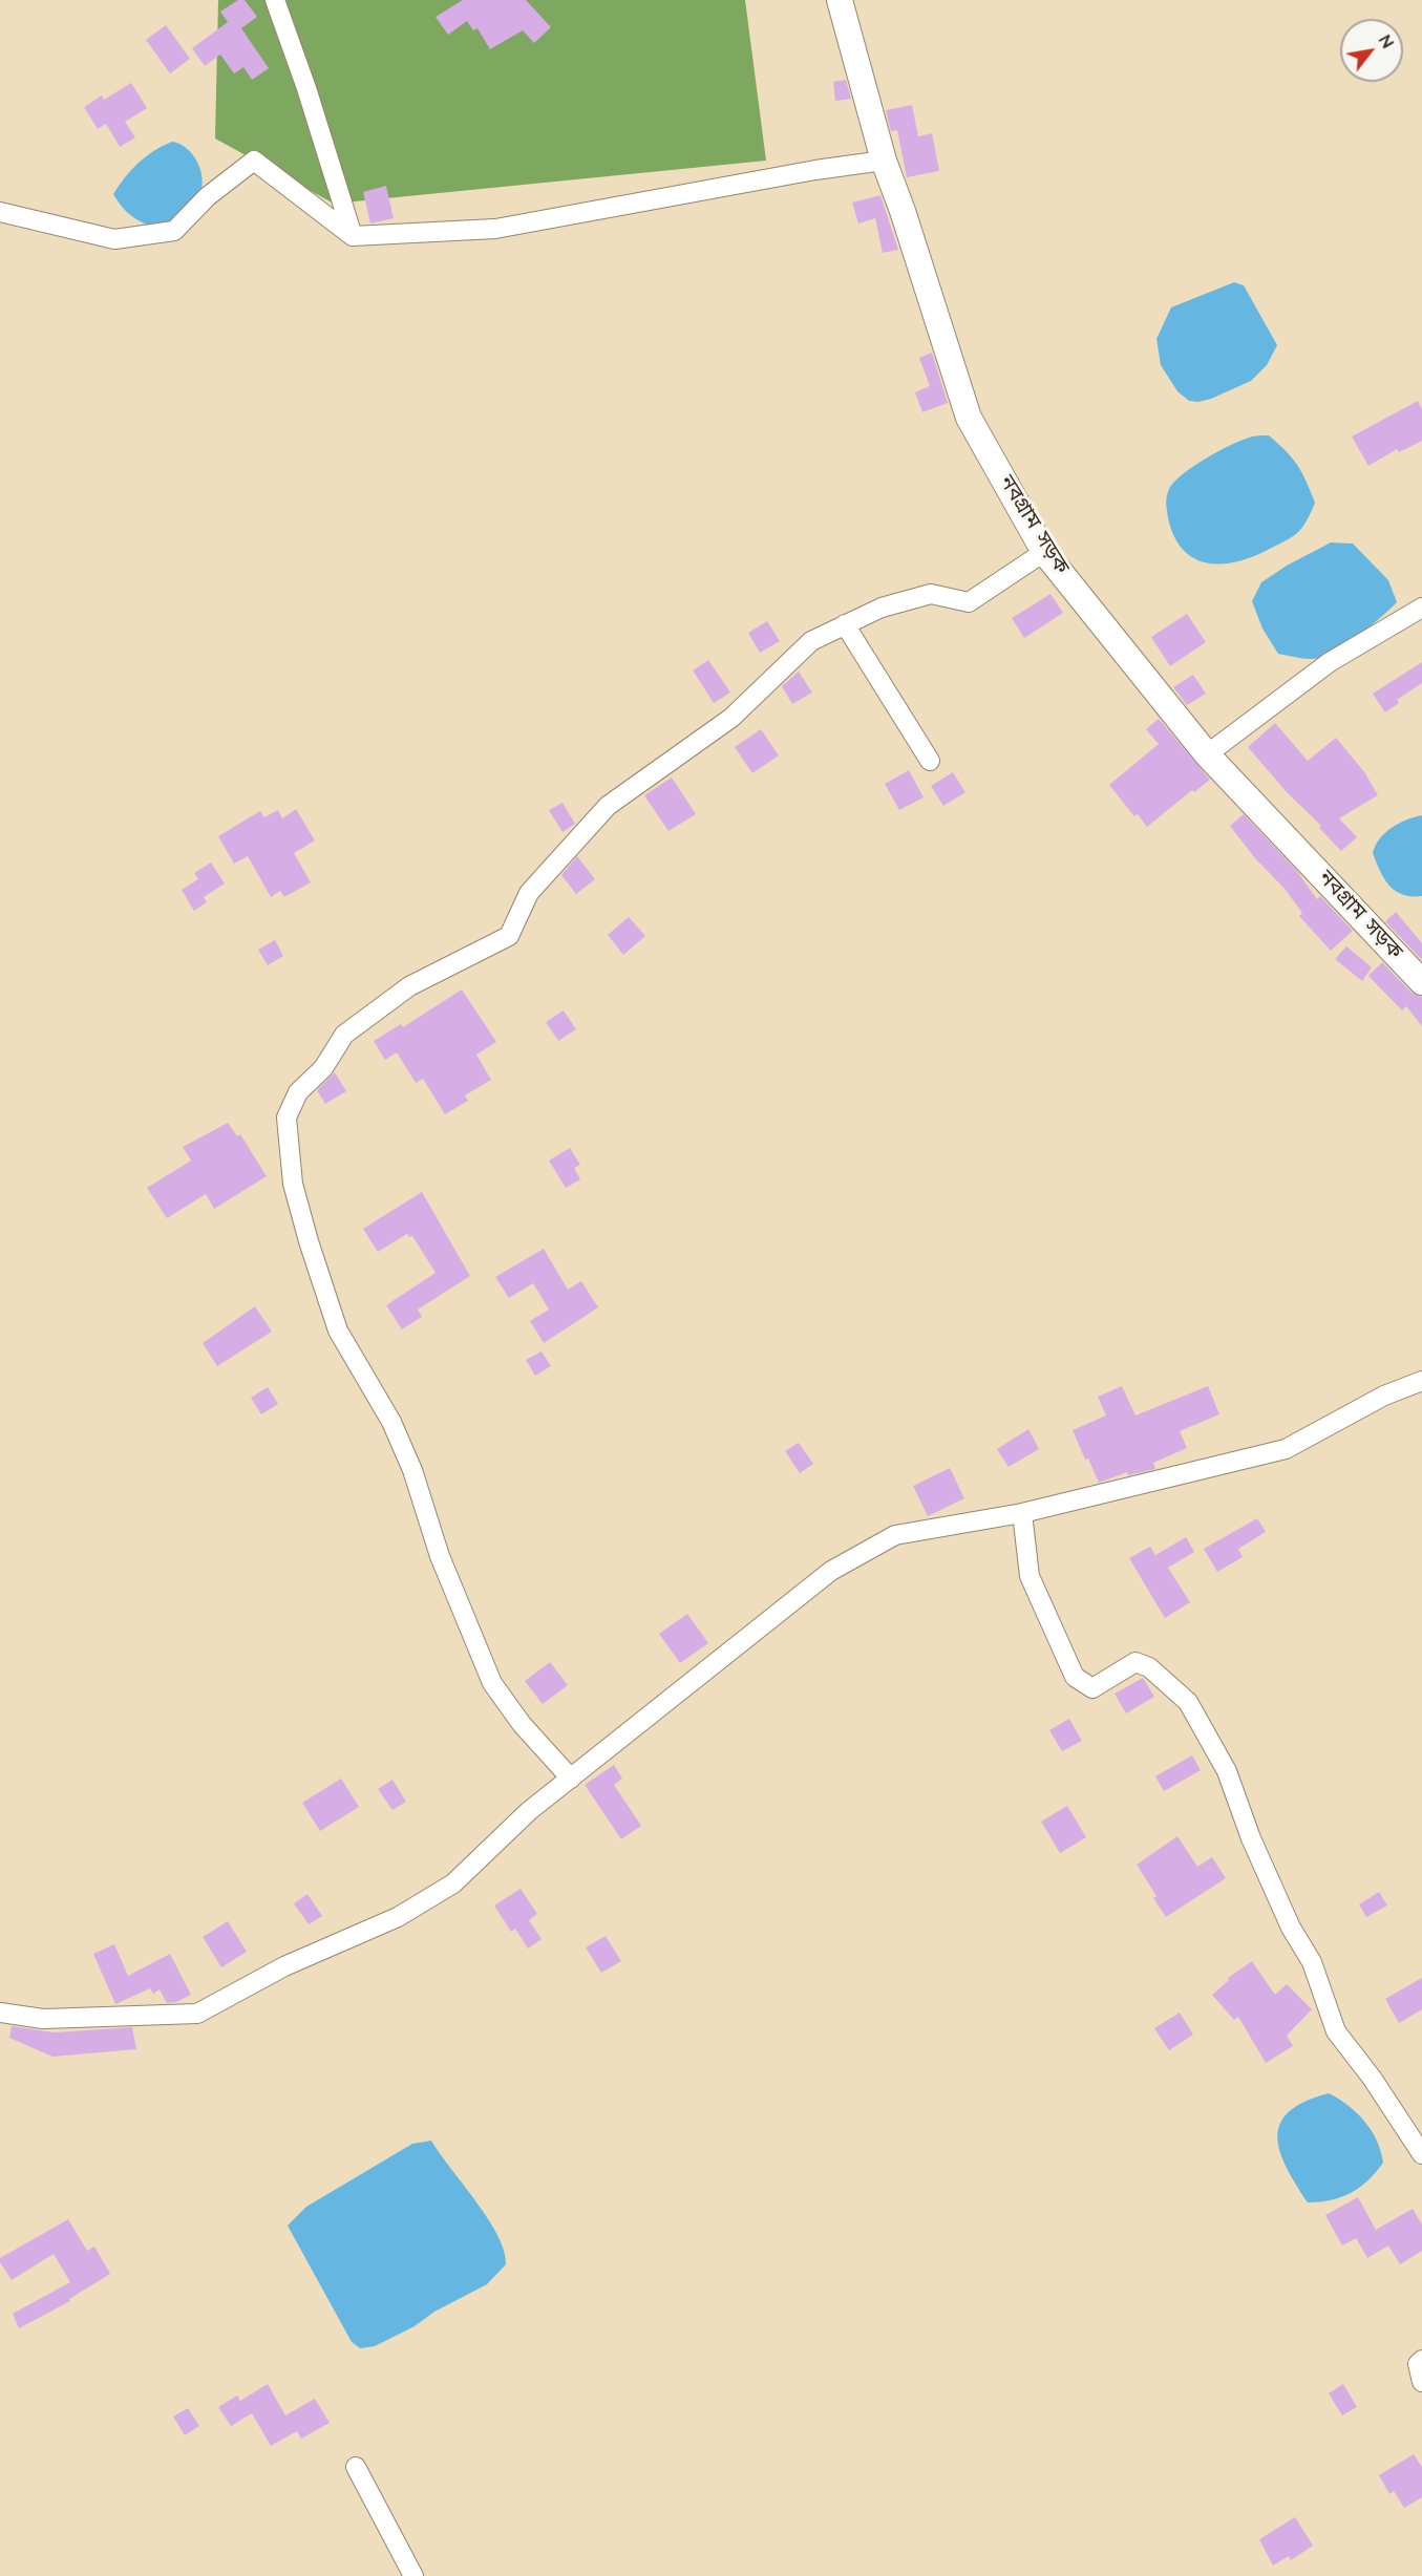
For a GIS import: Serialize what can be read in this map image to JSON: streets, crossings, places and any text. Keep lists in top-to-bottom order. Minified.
{"streets":{"main road":["নবগ্রাম সড়ক"]},"north":"top right"}
